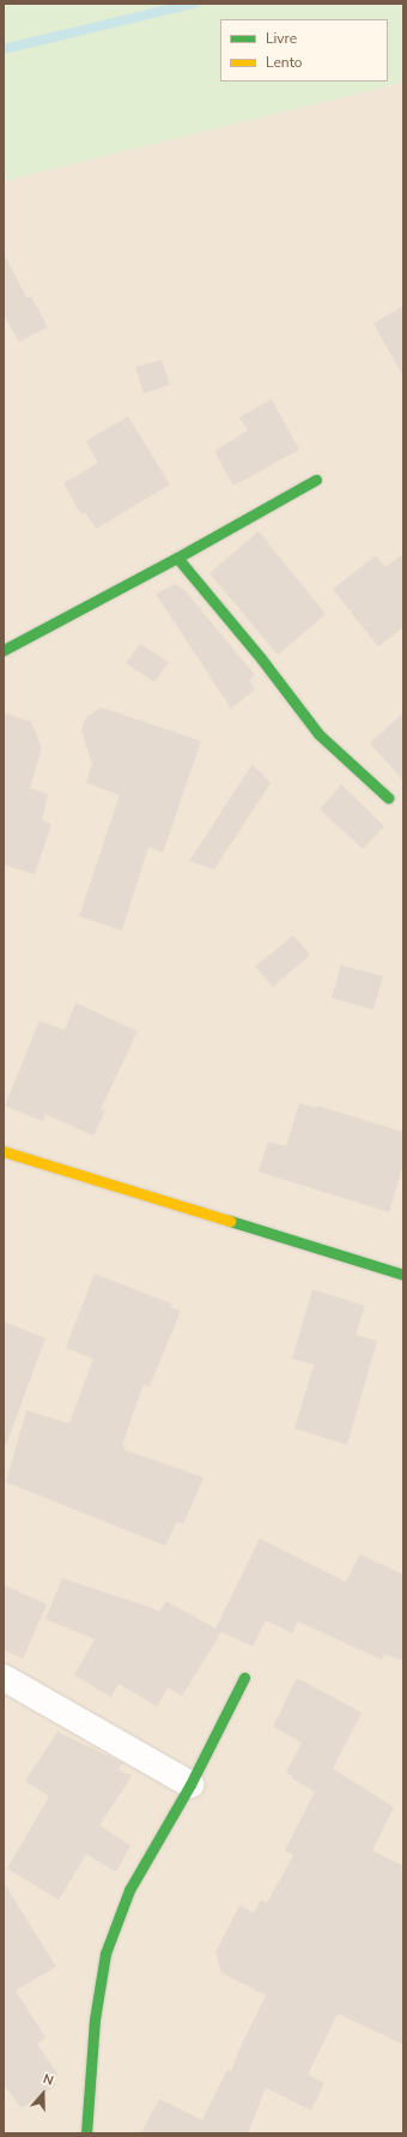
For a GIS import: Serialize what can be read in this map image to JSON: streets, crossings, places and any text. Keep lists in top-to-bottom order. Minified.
{"legend":["Livre","Lento"],"north":"top"}
